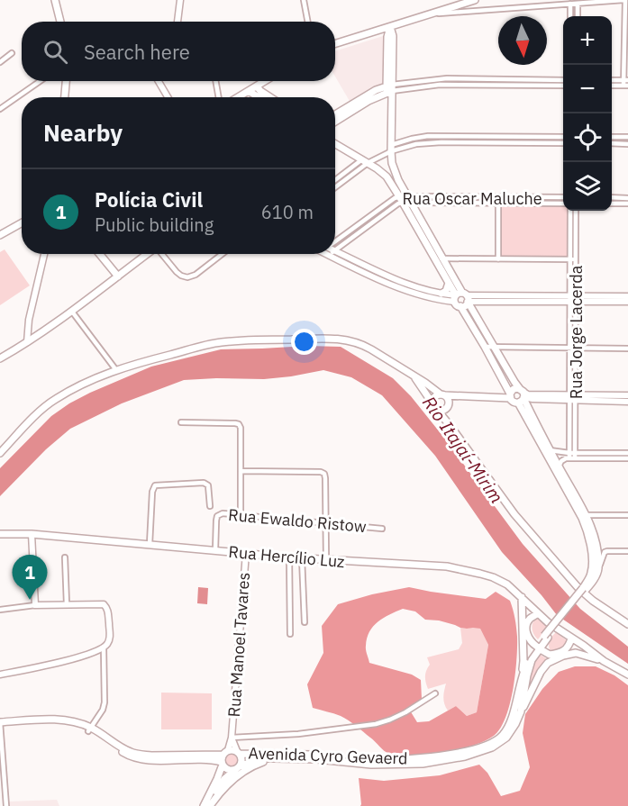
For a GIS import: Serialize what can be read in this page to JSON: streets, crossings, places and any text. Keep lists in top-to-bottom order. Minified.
{"streets":{"main road":["Rua Hercílio Luz","Avenida Cyro Gevaerd"],"street":["Rua Oscar Maluche","Rua Jorge Lacerda","Rua Ewaldo Ristow","Rua Manoel Tavares"]},"crossings":[["Rua Ewaldo Ristow","Rua Hercílio Luz"],["Rua Hercílio Luz","Rua Manoel Tavares"],["Rua Manoel Tavares","Avenida Cyro Gevaerd"]],"water":["Rio Itajaí-Mirim"],"north":"bottom","page":{"map_buttons":["+","−"],"search":"Search here","heading":"Nearby","list":[{"mark":"1","name":"Polícia Civil","note":"Public building","value":"610 m"}],"pins":"1"}}
